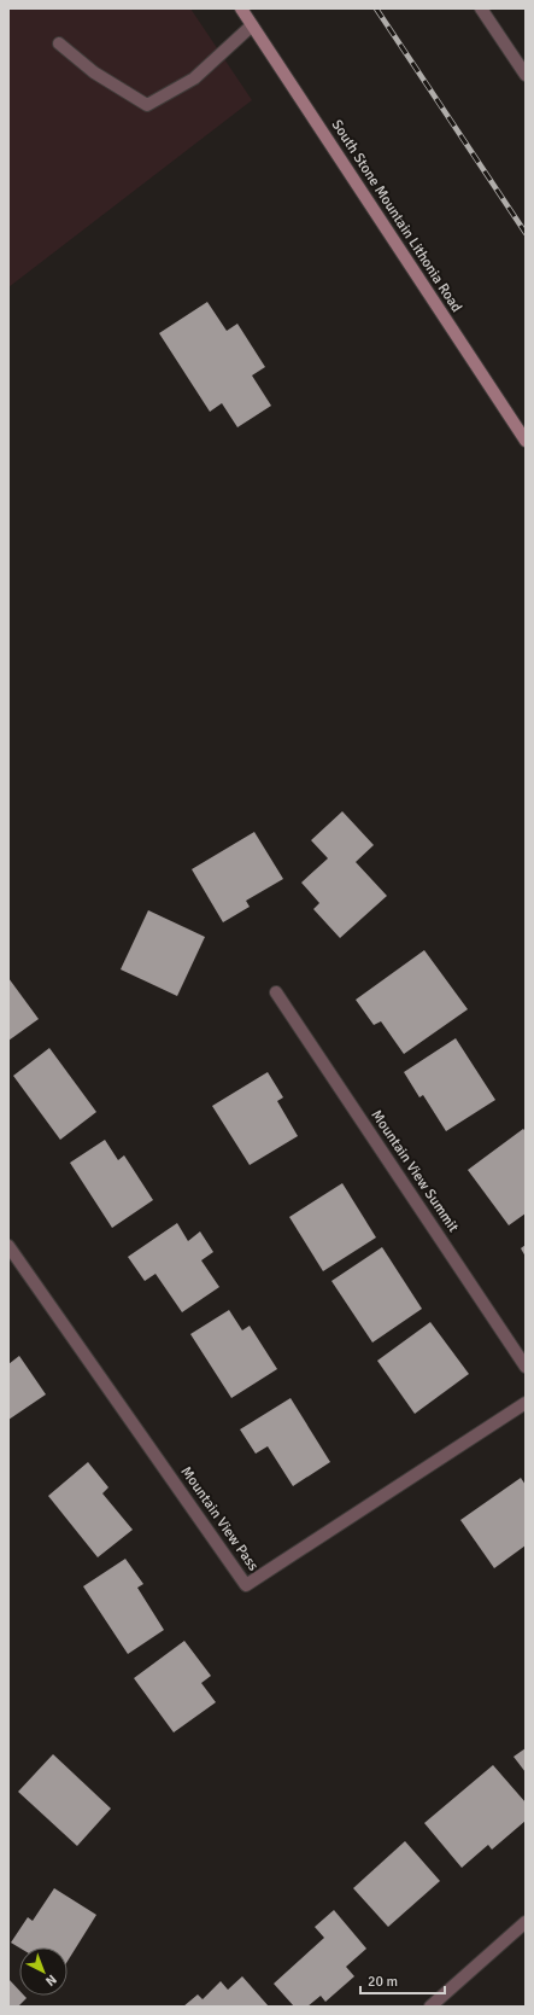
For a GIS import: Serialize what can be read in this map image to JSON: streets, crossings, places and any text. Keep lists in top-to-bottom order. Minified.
{"streets":{"main road":["South Stone Mountain Lithonia Road"],"street":["Mountain View Summit","Mountain View Pass"]},"scale_bar":"20 m","north":"bottom right"}
